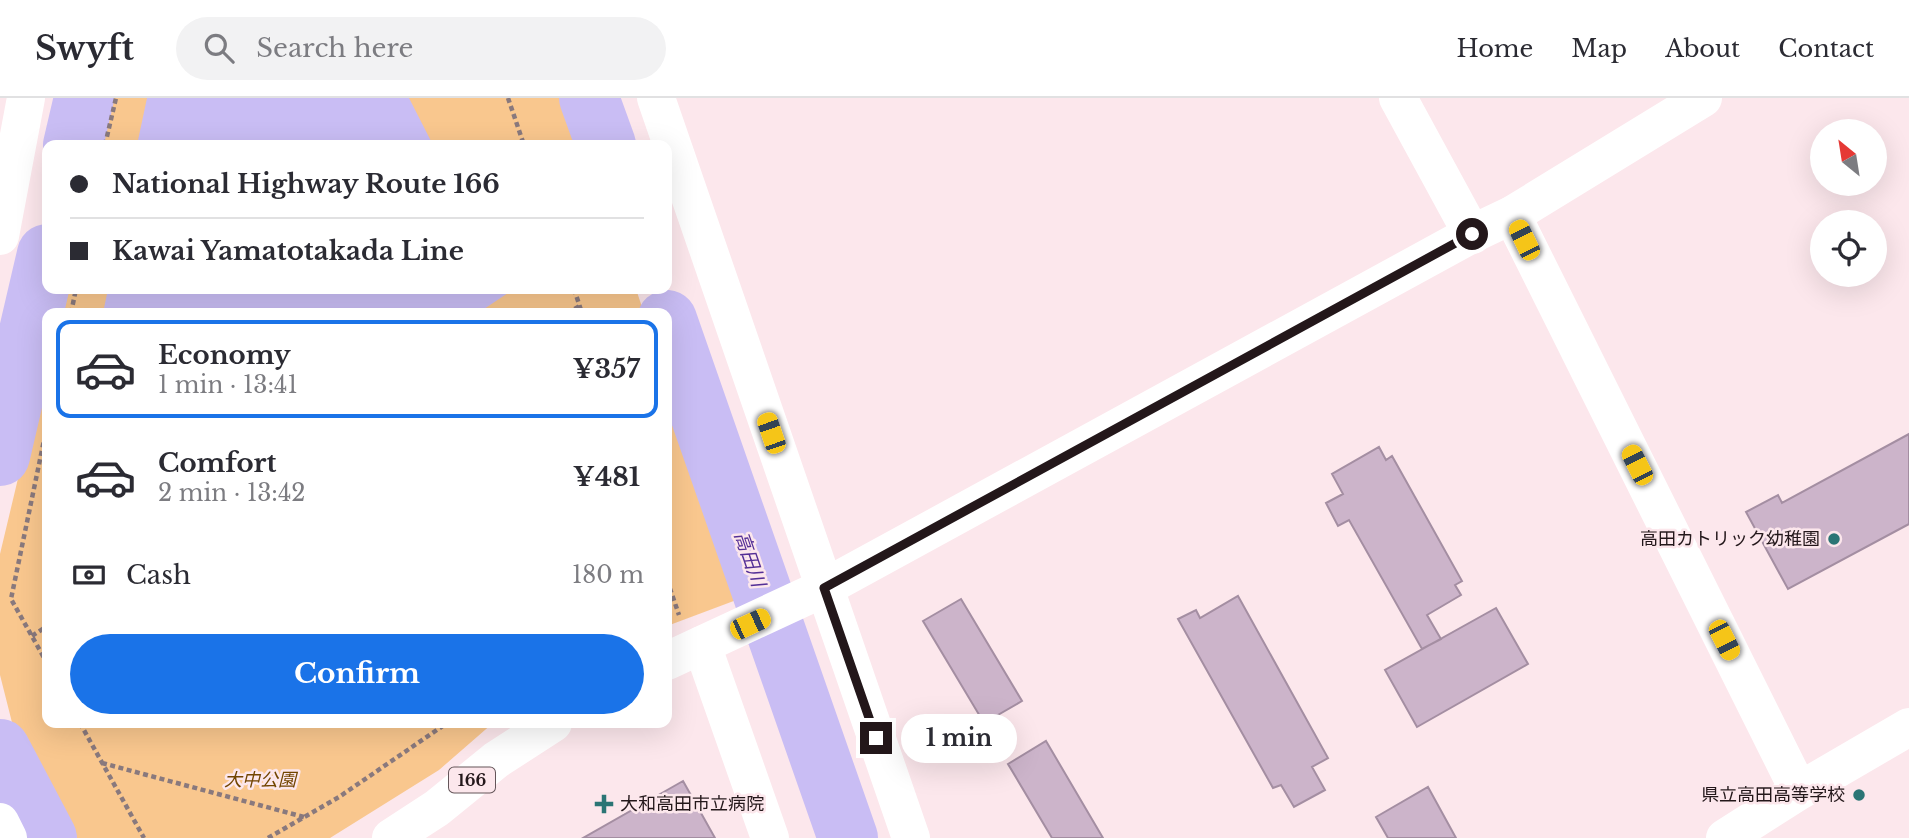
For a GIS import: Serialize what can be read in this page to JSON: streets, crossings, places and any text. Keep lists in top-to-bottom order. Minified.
{"streets":{"main road":["166"]},"water":["高田川"],"parks":["大中公園"],"places":{"other":["高田カトリック幼稚園","県立高田高等学校"],"health":["大和高田市立病院"]},"north":"top left","page":{"header":"Swyft","search":"Search here","nav":["Home","Map","About","Contact"],"banner":["National Highway Route 166","Kawai Yamatotakada Line"],"list":[{"name":"Economy","note":"1 min · 13:41","value":"¥357"},{"name":"Comfort","note":"2 min · 13:42","value":"¥481"}],"pay":["Cash","180 m"],"buttons":"Confirm","bubble":"1 min"}}
